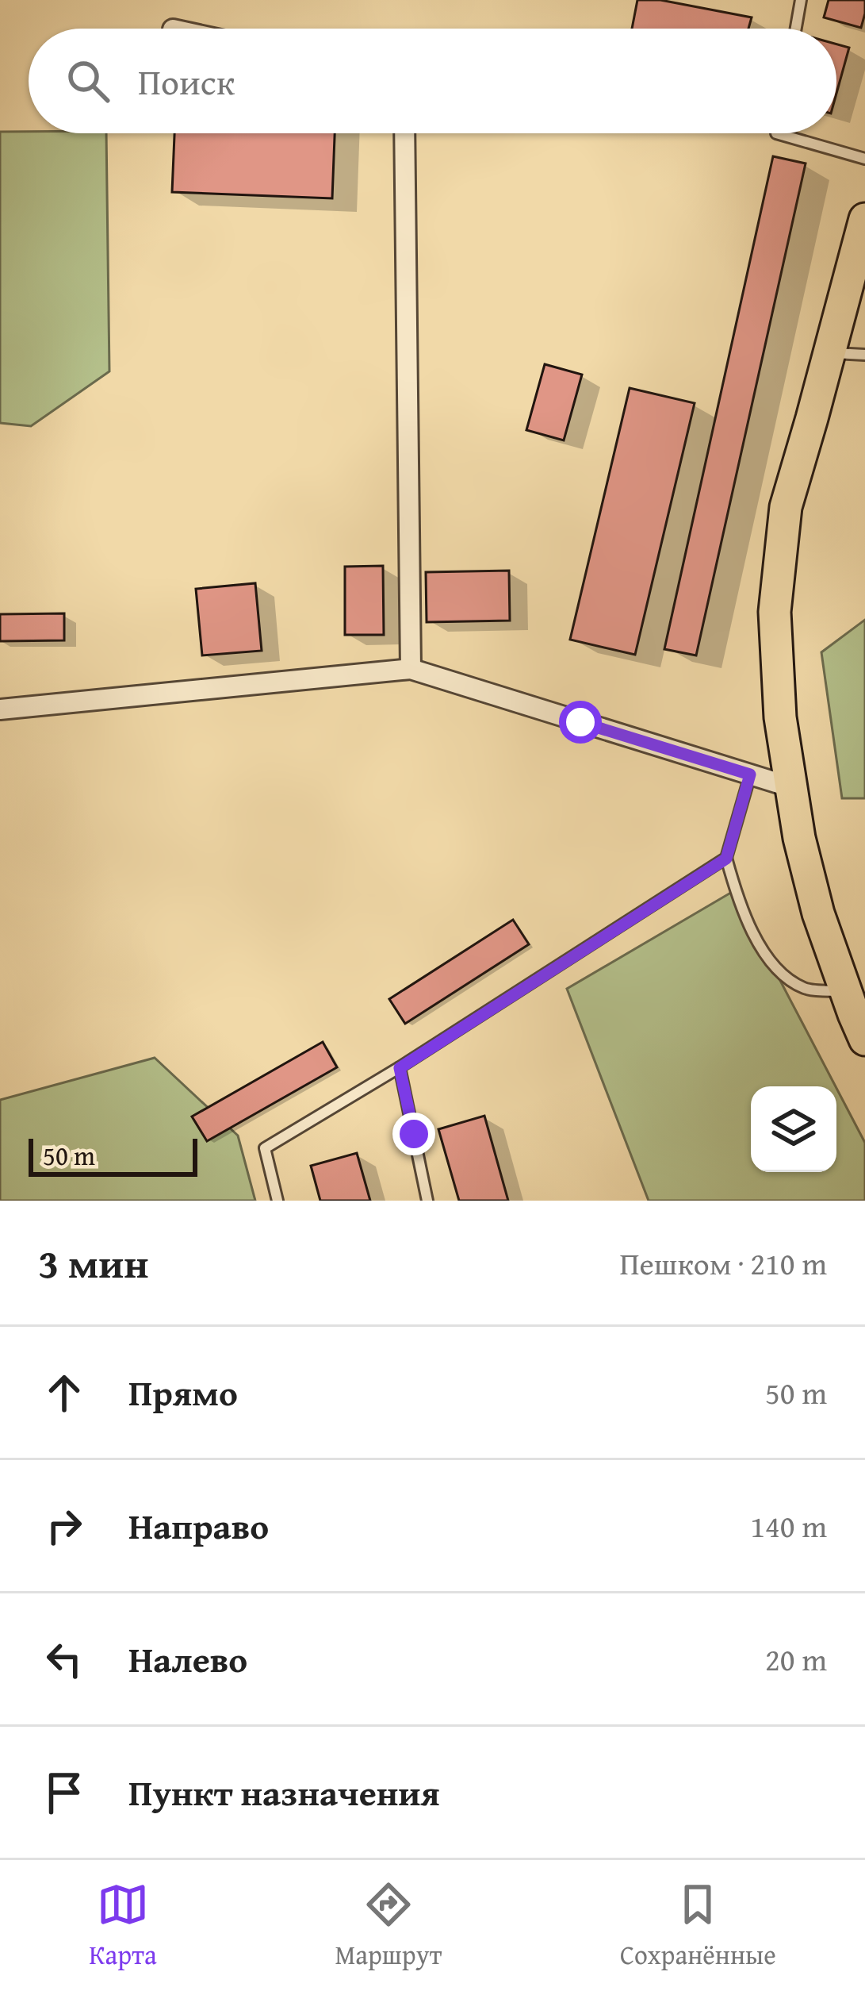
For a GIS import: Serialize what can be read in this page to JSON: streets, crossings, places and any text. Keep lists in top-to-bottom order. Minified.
{"scale_bar":"50 m","page":{"search":"Поиск","scale":"50 m","heading":["3 мин","Пешком · 210 m"],"list":[["Прямо","50 m"],["Направо","140 m"],["Налево","20 m"],"Пункт назначения"],"nav":["Карта","Маршрут","Сохранённые"]}}
